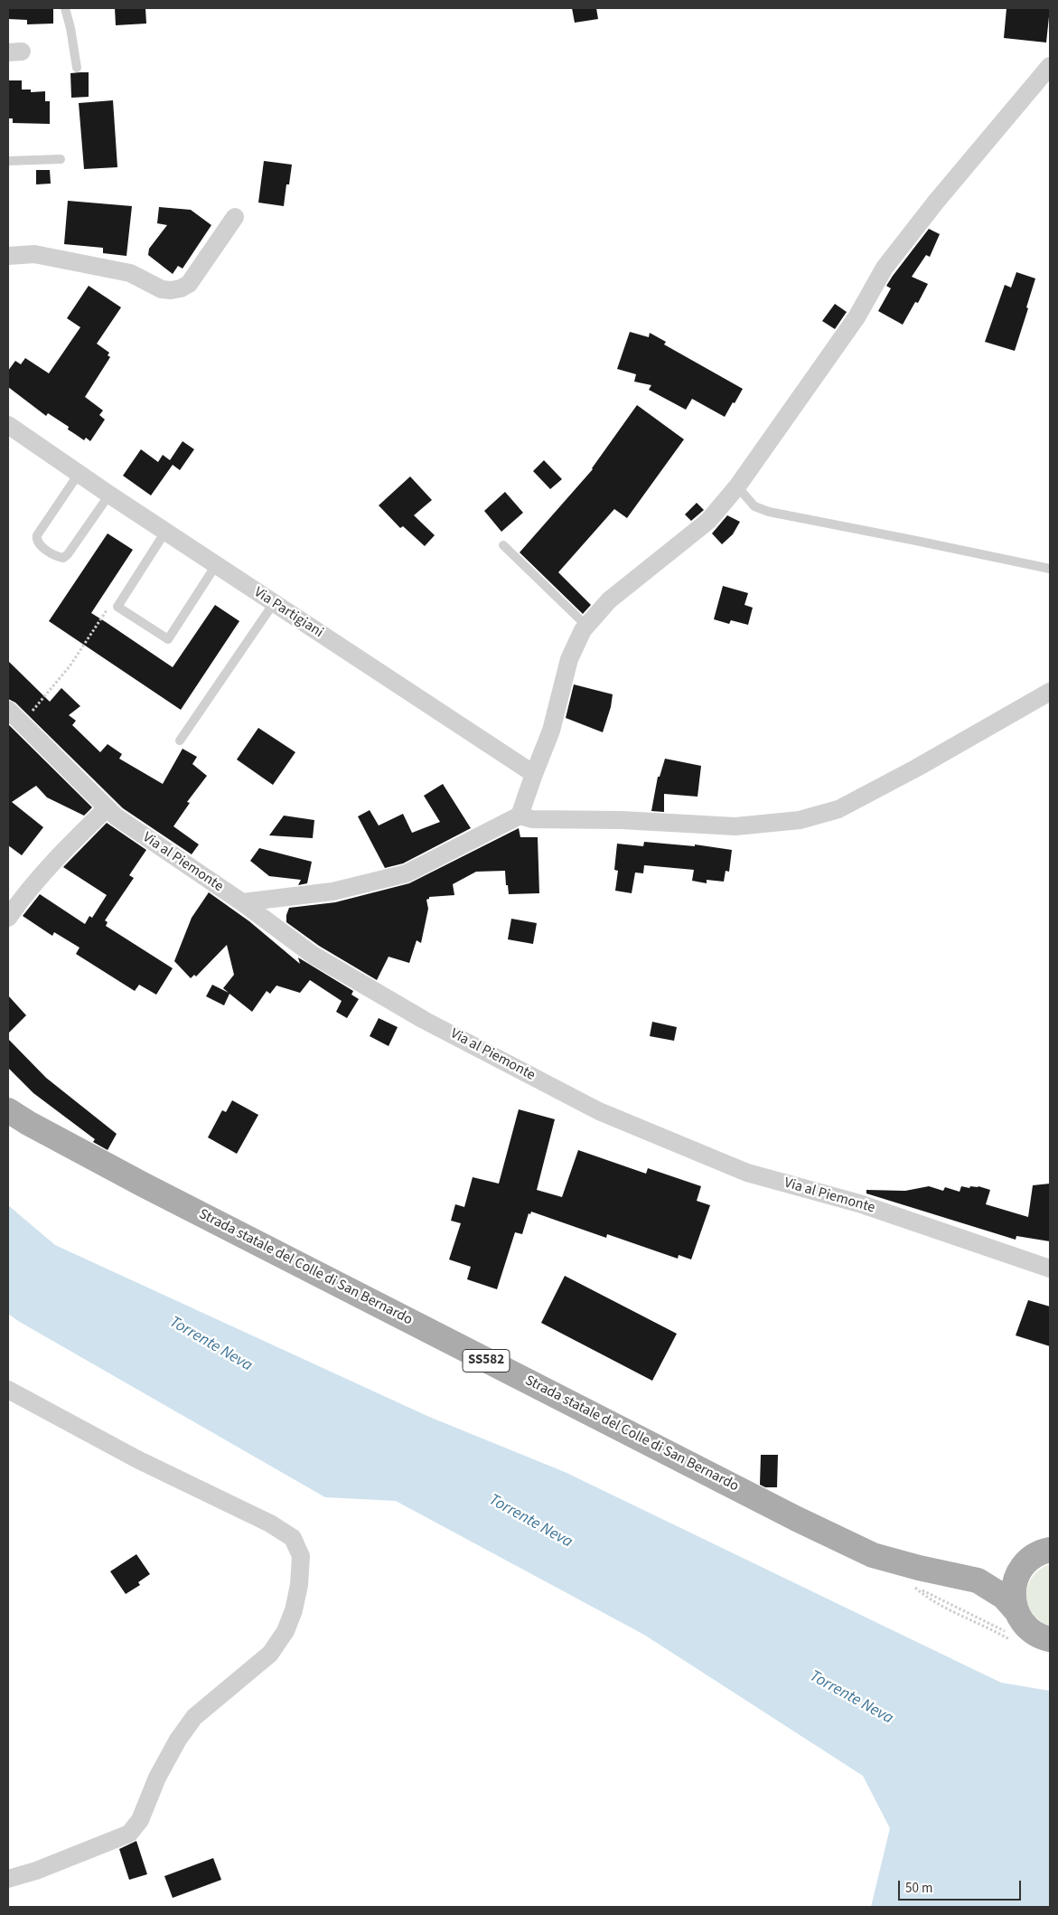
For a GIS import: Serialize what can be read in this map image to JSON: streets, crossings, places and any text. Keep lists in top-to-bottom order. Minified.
{"streets":{"main road":["Strada statale del Colle di San Bernardo","SS582"],"street":["Via Partigiani","Via al Piemonte"]},"water":["Torrente Neva"],"scale_bar":"50 m"}
